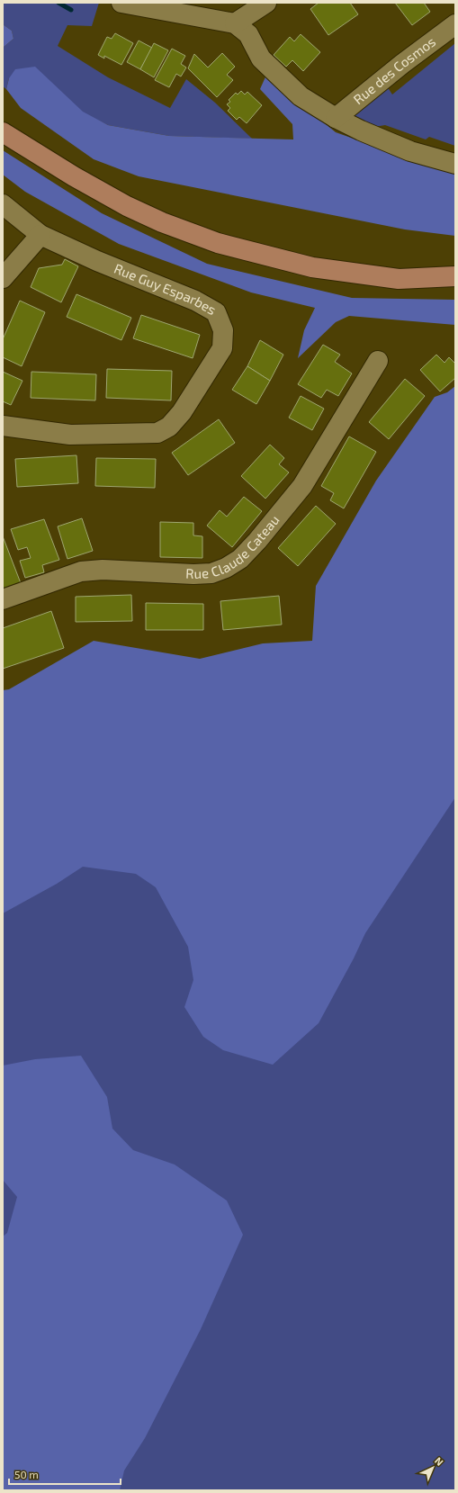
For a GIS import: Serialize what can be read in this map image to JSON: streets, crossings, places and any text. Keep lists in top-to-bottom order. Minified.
{"streets":{"street":["Rue des Cosmos","Rue Guy Esparbes","Rue Claude Cateau"]},"scale_bar":"50 m","north":"top right"}
